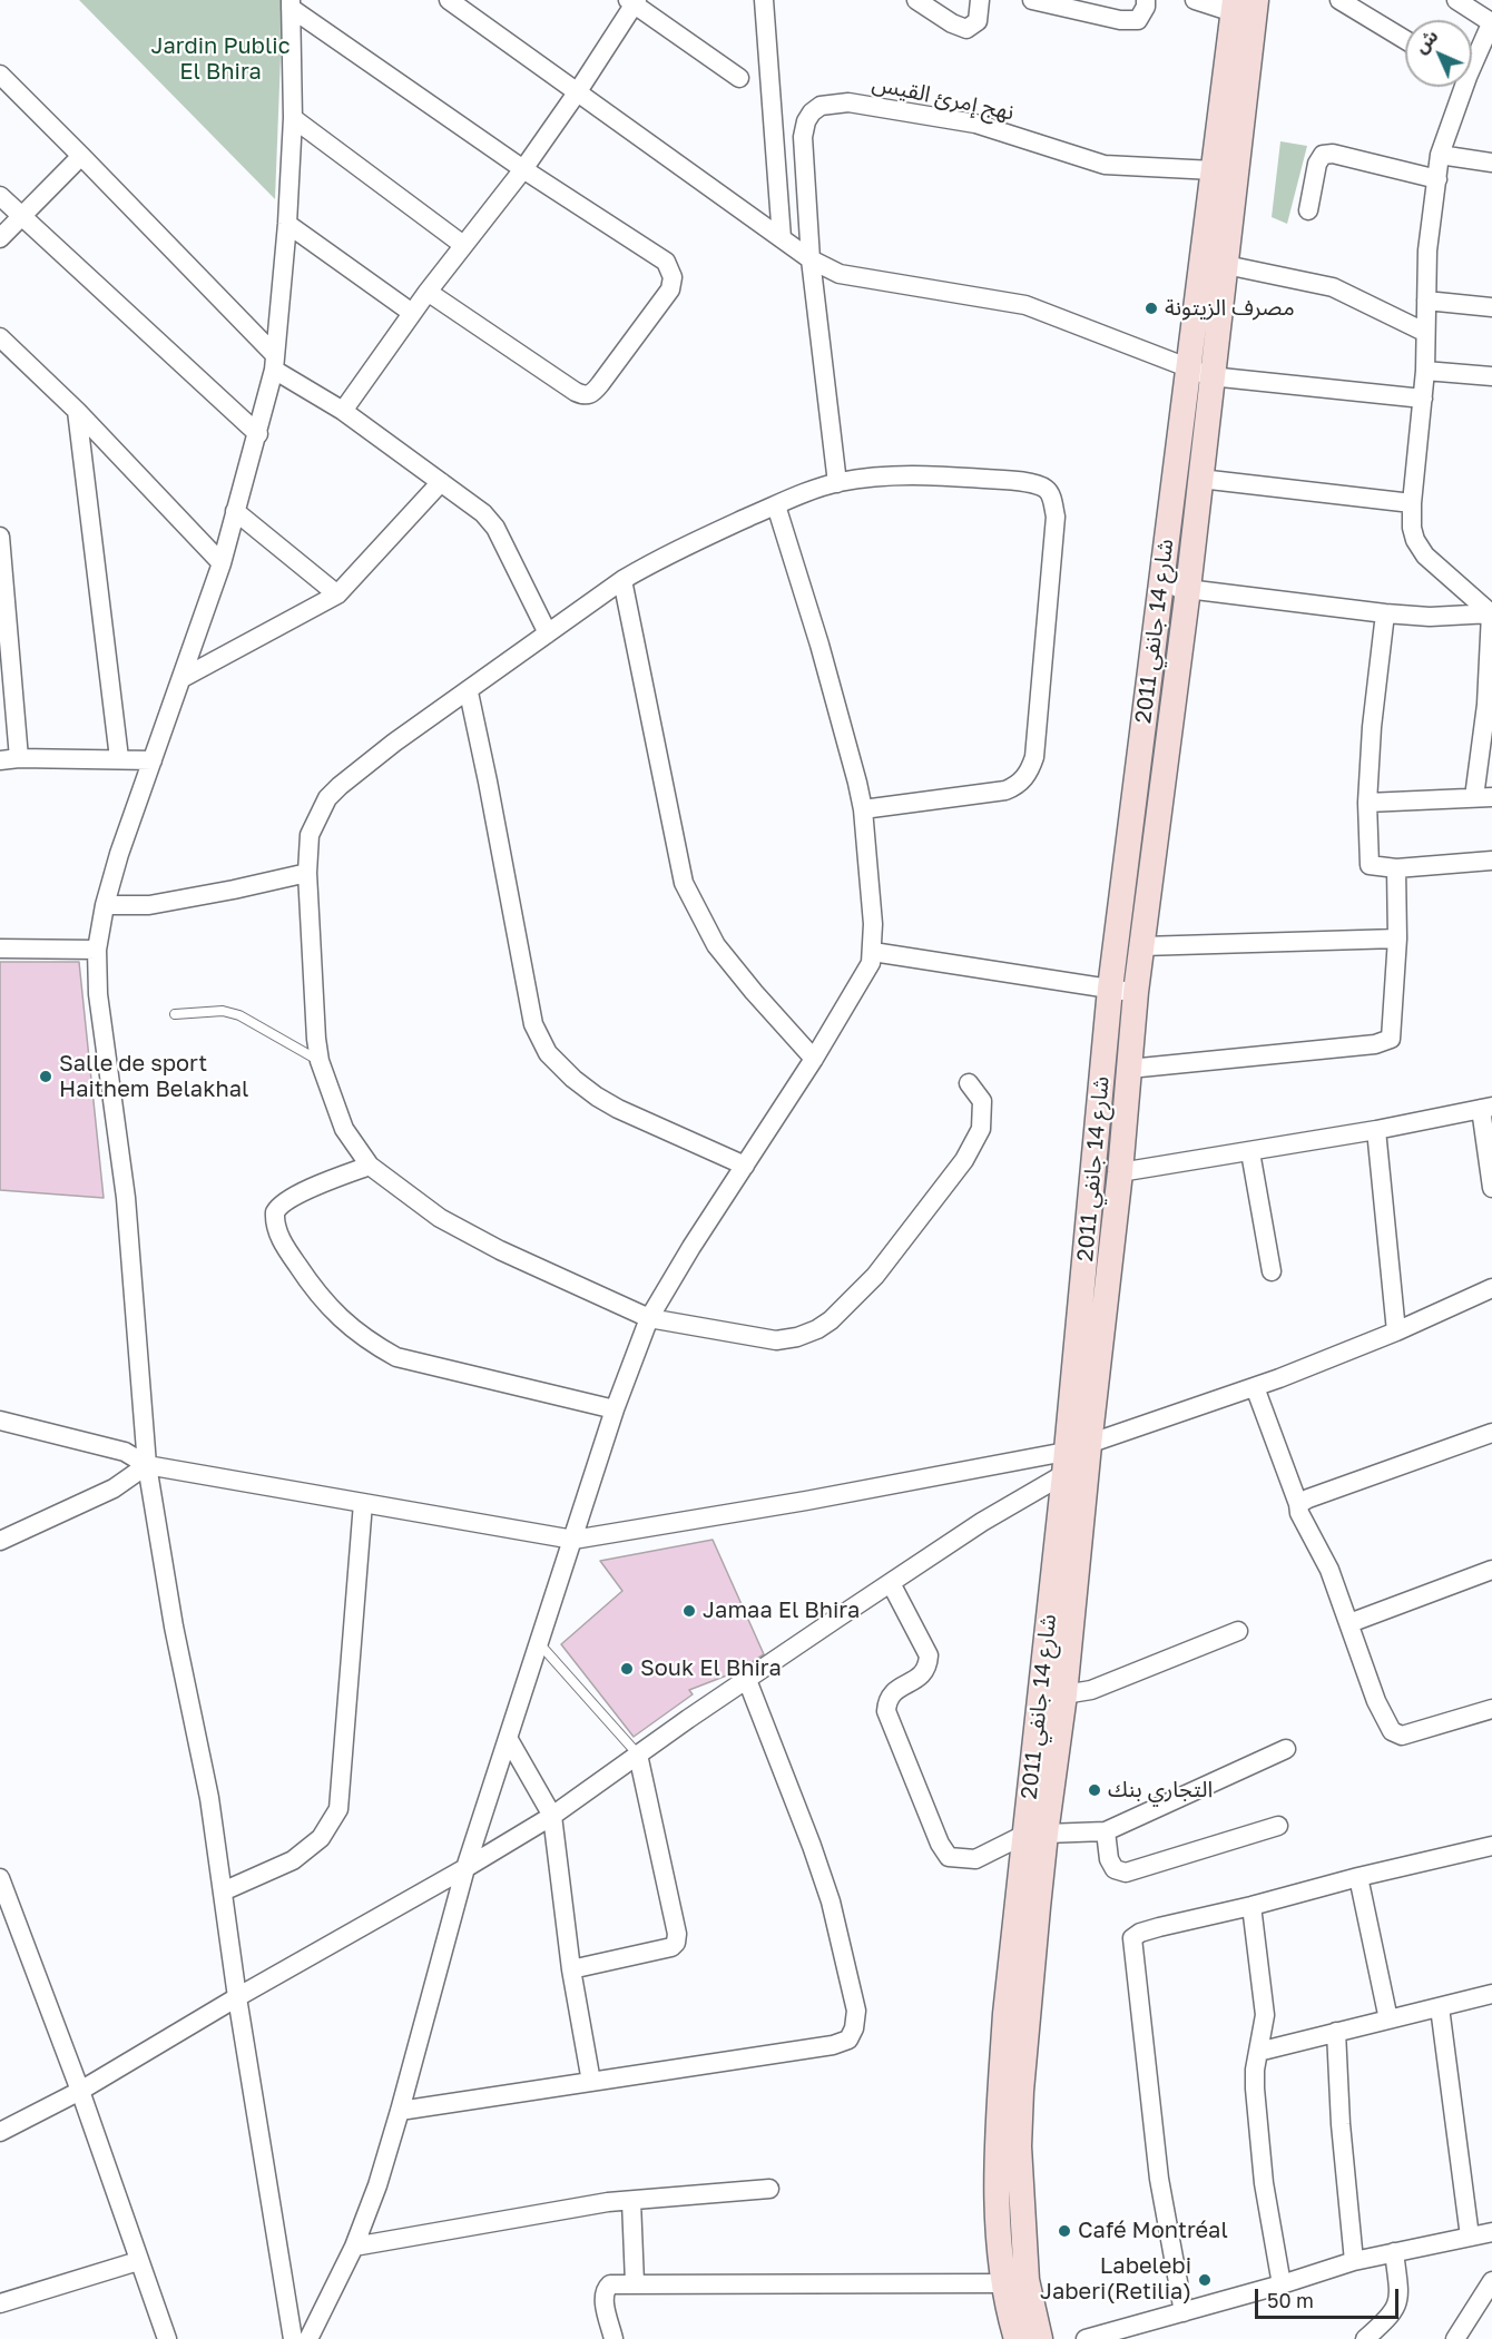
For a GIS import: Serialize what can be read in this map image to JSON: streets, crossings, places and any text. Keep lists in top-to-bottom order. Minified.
{"streets":{"main road":["شارع 14 جانفي 2011"],"street":["نهج إمرئ القيس"]},"crossings":[["نهج إمرئ القيس","شارع 14 جانفي 2011"]],"parks":["Jardin Public El Bhira"],"places":["مصرف الزيتونة","Salle de sport Haithem Belakhal","Jamaa El Bhira","Souk El Bhira","التجاري بنك","Café Montréal","Labelebi Jaberi(Retilia)"],"scale_bar":"50 m","north":"top left"}
